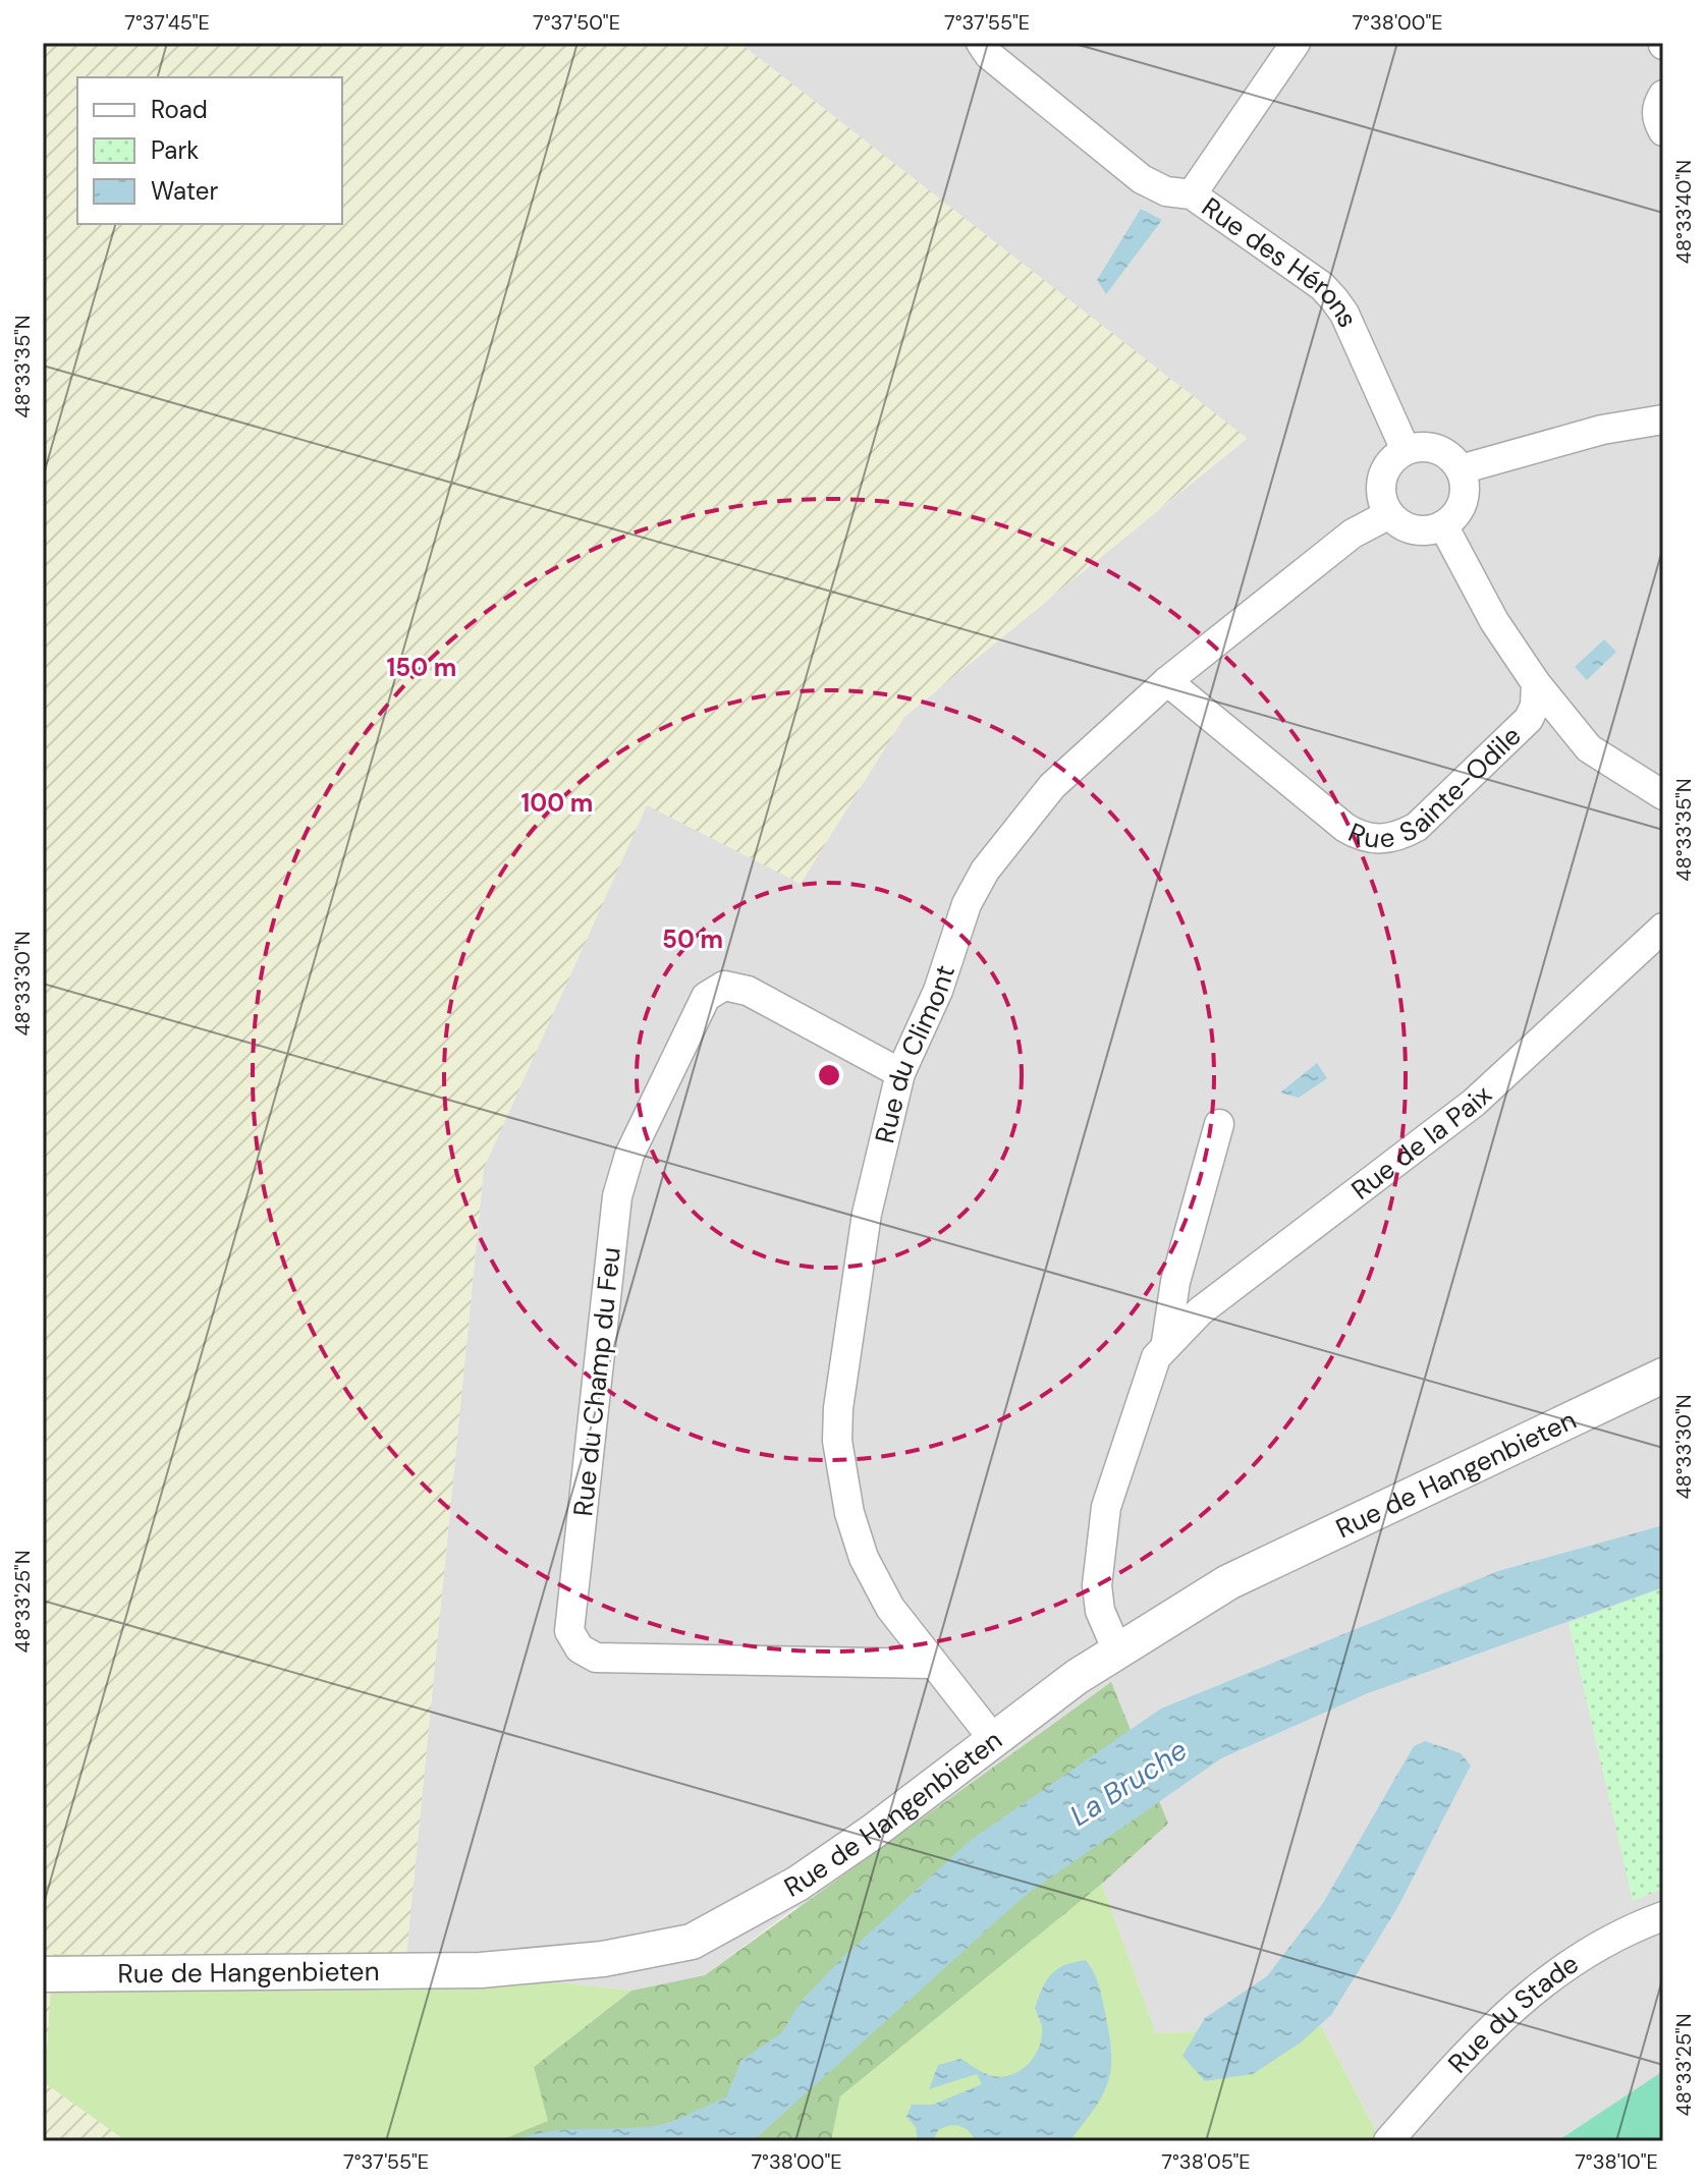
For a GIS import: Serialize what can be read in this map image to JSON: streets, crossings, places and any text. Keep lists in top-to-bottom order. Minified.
{"streets":{"street":["Rue des Hérons","Rue Sainte-Odile","Rue du Climont","Rue de la Paix","Rue du Champ du Feu","Rue de Hangenbieten","Rue du Stade"]},"crossings":[["Rue des Hérons","Rue Sainte-Odile"],["Rue des Hérons","Rue du Climont"],["Rue Sainte-Odile","Rue du Climont"],["Rue du Climont","Rue du Champ du Feu"],["Rue du Climont","Rue de Hangenbieten"],["Rue de la Paix","Rue de Hangenbieten"]],"water":["La Bruche"],"legend":["Road","Park","Water"],"coordinates":["7°37'45\"E","7°37'50\"E","7°37'55\"E","7°38'00\"E","48°33'40\"N","48°33'35\"N","48°33'30\"N","48°33'25\"N","7°38'05\"E","7°38'10\"E"],"rings":["150 m","100 m","50 m"]}
